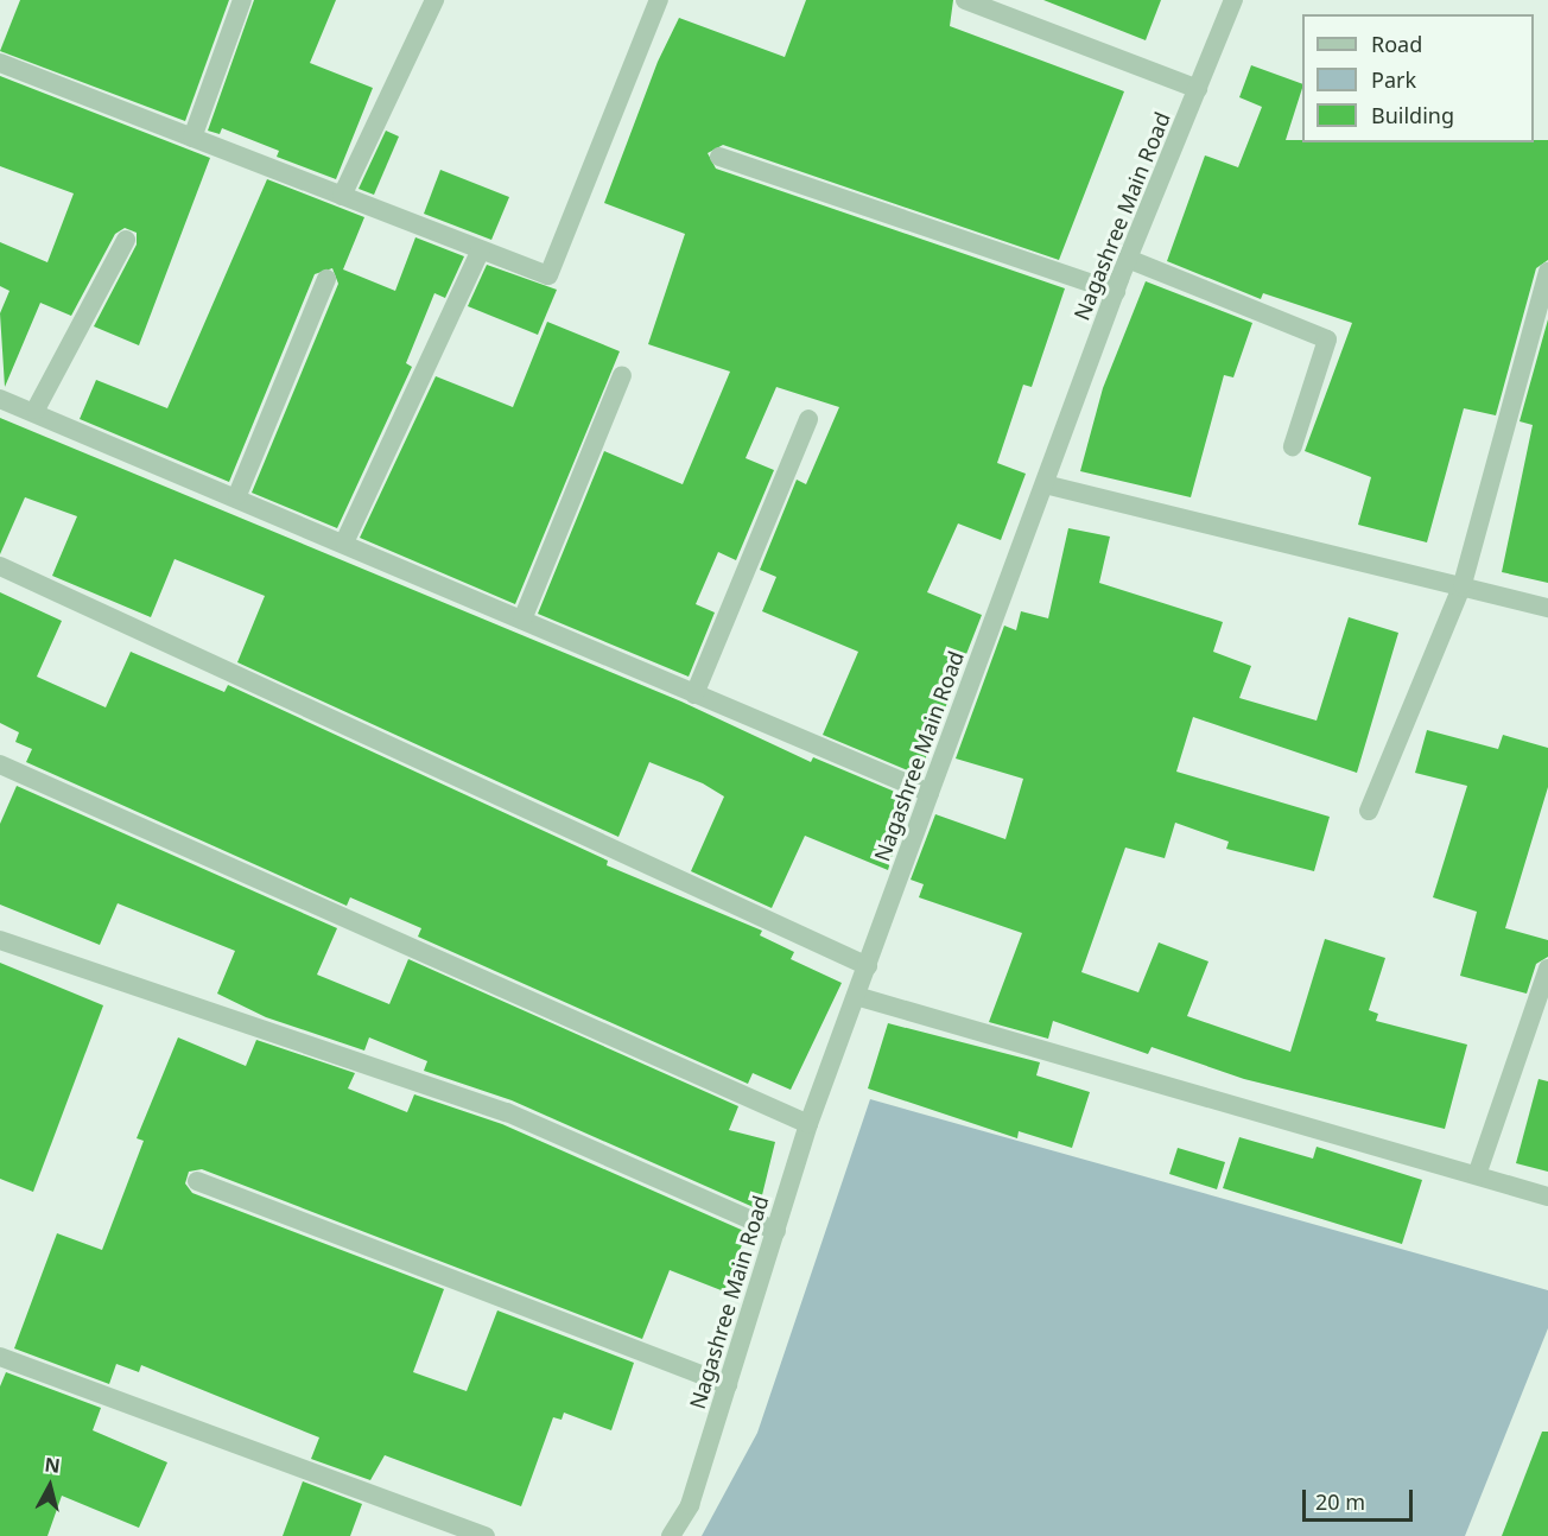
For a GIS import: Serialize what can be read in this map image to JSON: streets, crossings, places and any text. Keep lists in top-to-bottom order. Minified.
{"streets":{"street":["Nagashree Main Road"]},"legend":["Road","Park","Building"],"scale_bar":"20 m","north":"top"}
